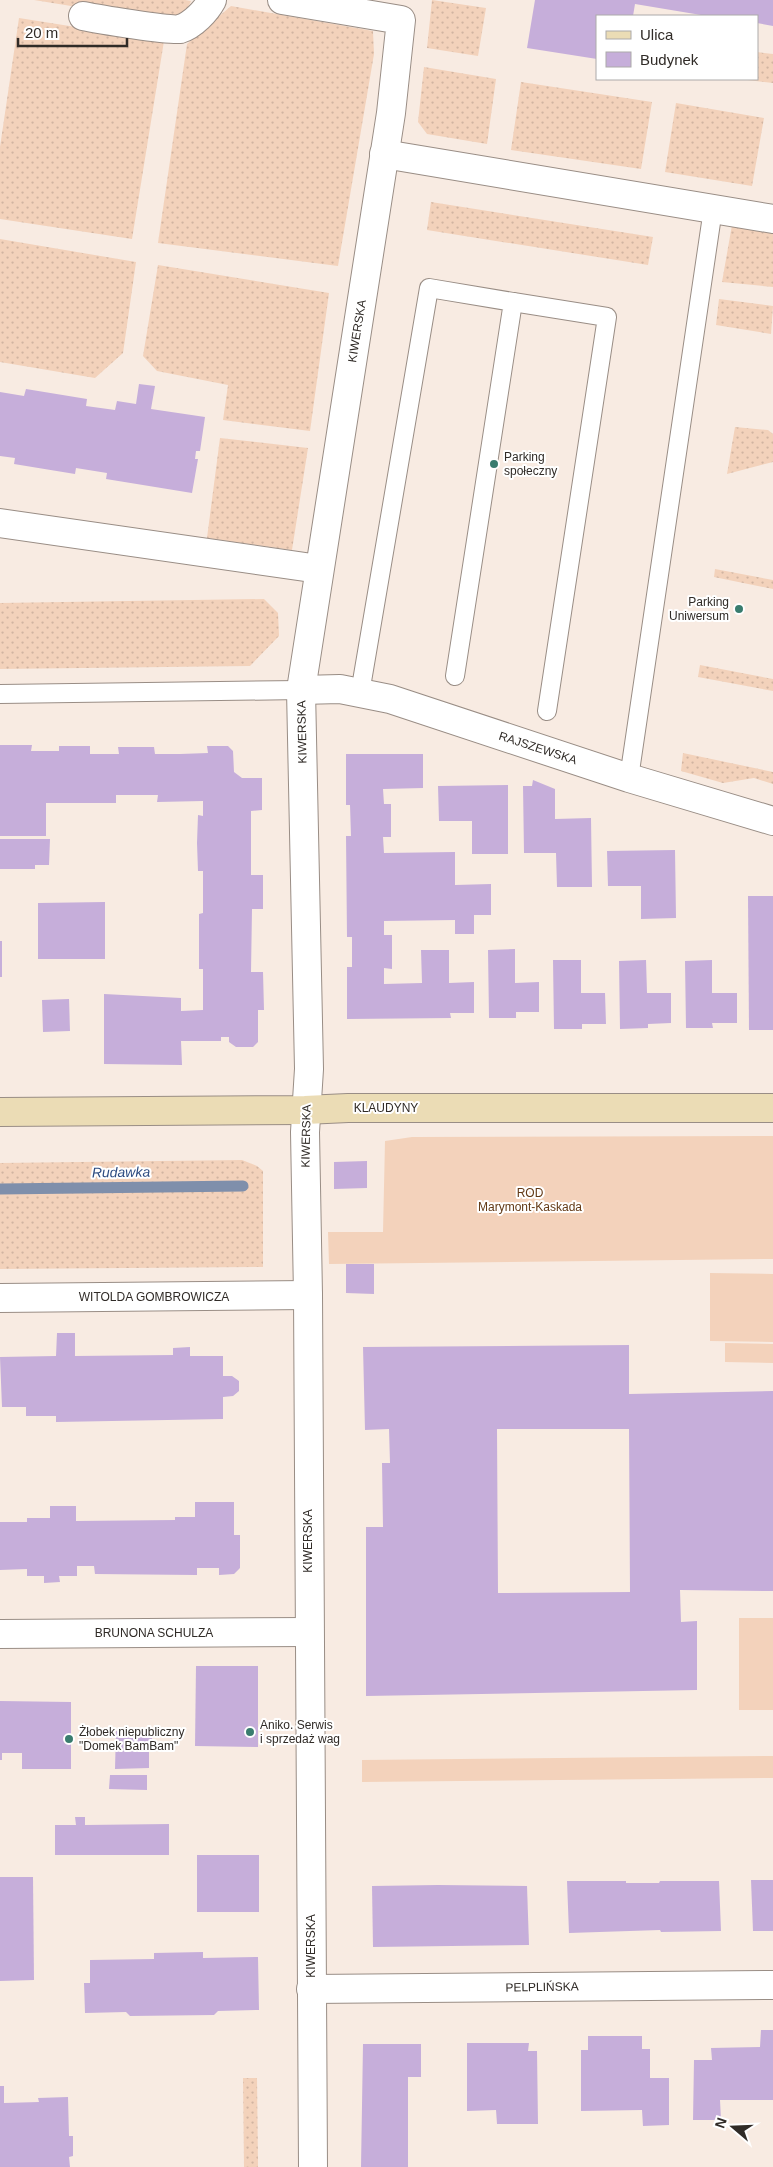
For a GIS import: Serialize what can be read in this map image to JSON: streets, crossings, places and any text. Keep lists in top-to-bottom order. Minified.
{"streets":{"street":["KIWERSKA","RAJSZEWSKA","KLAUDYNY","WITOLDA GOMBROWICZA","BRUNONA SCHULZA","PELPLIŃSKA"]},"crossings":[["KIWERSKA","RAJSZEWSKA"],["KIWERSKA","KLAUDYNY"],["KIWERSKA","WITOLDA GOMBROWICZA"],["KIWERSKA","BRUNONA SCHULZA"],["KIWERSKA","PELPLIŃSKA"]],"water":["Rudawka"],"parks":["ROD Marymont-Kaskada"],"places":["Parking społeczny","Parking Uniwersum","Aniko. Serwis i sprzedaż wag","Żłobek niepubliczny \"Domek BamBam\""],"legend":["Ulica","Budynek"],"scale_bar":"20 m","north":"left"}
